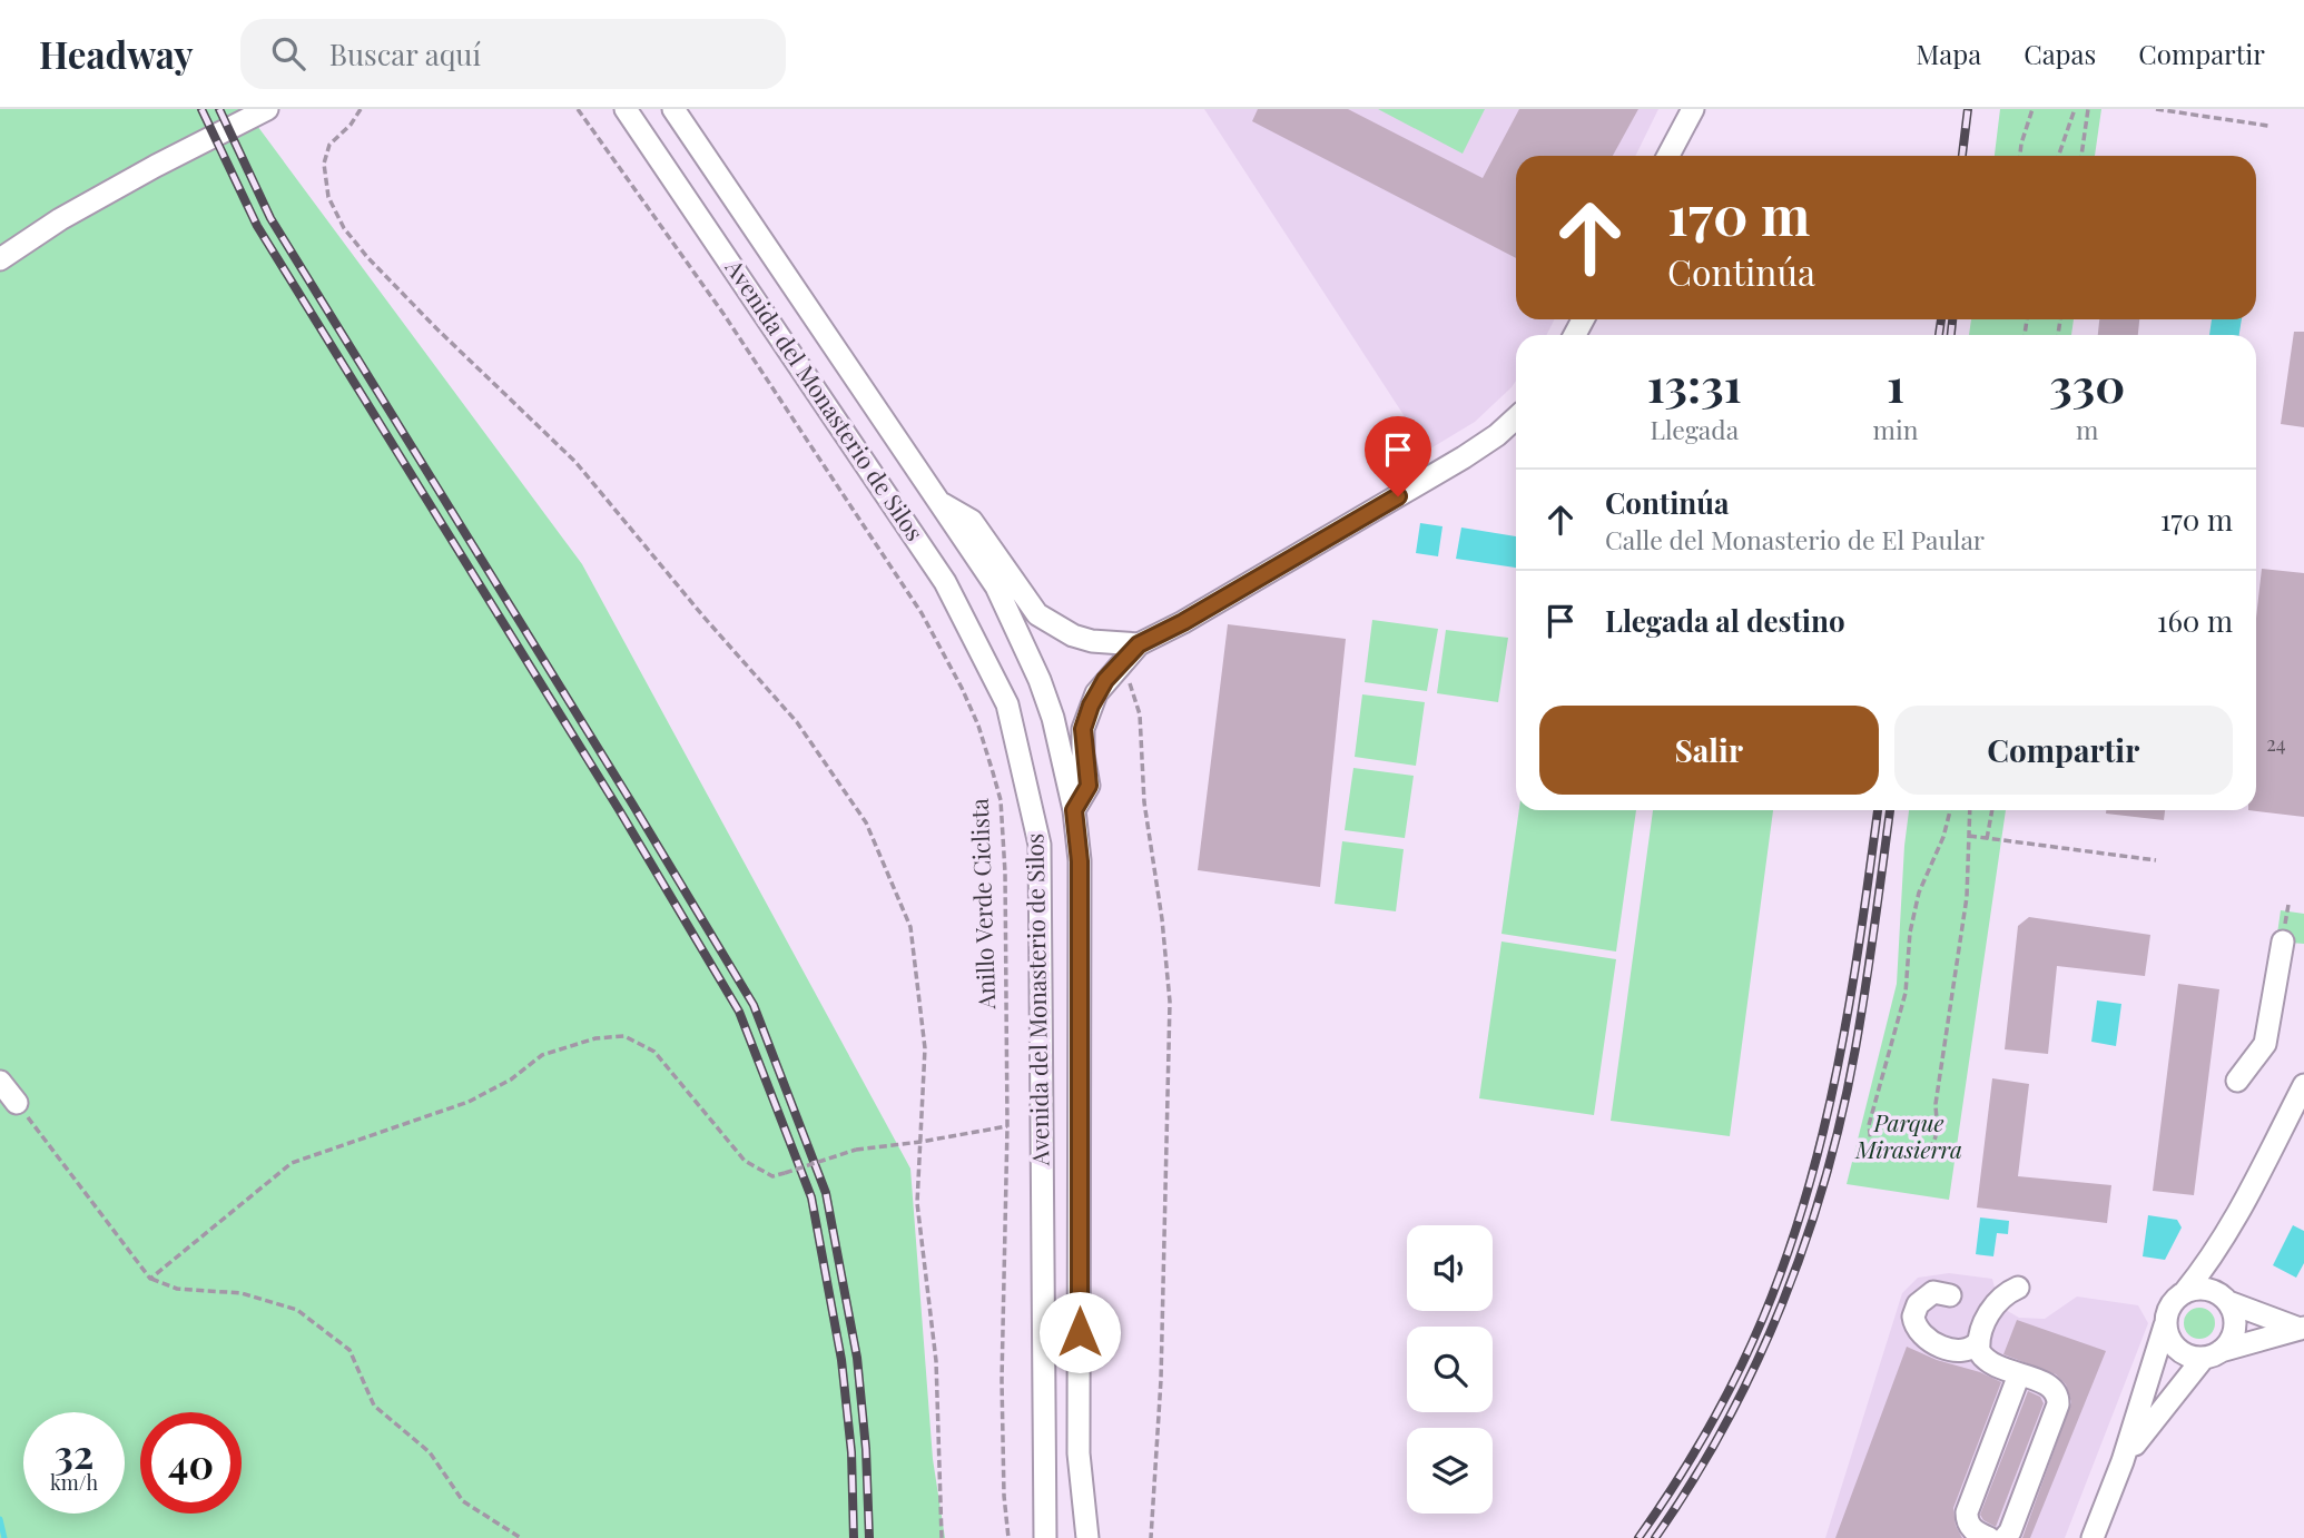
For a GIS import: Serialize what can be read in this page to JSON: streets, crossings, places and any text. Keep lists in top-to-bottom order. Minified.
{"streets":{"street":["Avenida del Monasterio de Silos"],"path":["Anillo Verde Ciclista"]},"parks":["Parque Mirasierra"],"house_numbers":["24"],"page":{"header":"Headway","search":"Buscar aquí","nav":["Mapa","Capas","Compartir"],"turn":["170 m","Continúa"],"eta":["13:31","Llegada","1","min","330","m"],"list":[{"name":"Continúa","note":"Calle del Monasterio de El Paular","value":"170 m"},{"name":"Llegada al destino","value":"160 m"}],"buttons":["Salir","Compartir"],"speed":"32 km/h","limit":"40"}}
